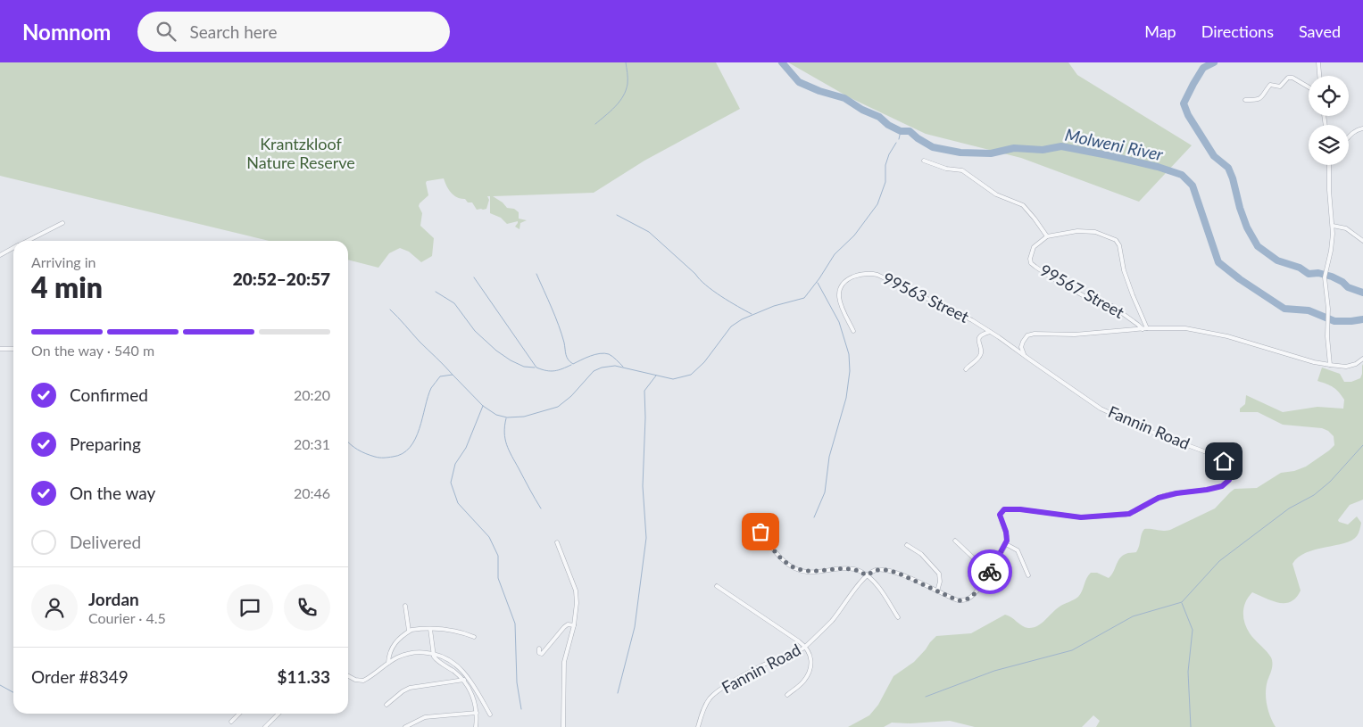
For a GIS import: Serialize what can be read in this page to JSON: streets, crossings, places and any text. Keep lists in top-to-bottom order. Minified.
{"streets":{"street":["99567 Street","99563 Street","Fannin Road"]},"crossings":[["99563 Street","Fannin Road"]],"water":["Molweni River"],"parks":["Krantzkloof Nature Reserve"],"page":{"header":"Nomnom","search":"Search here","nav":["Map","Directions","Saved"],"heading":["4 min","Arriving in","20:52–20:57"],"panel":["Jordan","Courier · 4.5","Order #8349","$11.33"],"bar":"On the way · 540 m","list":[["Confirmed","20:20"],["Preparing","20:31"],["On the way","20:46"],"Delivered"]}}
